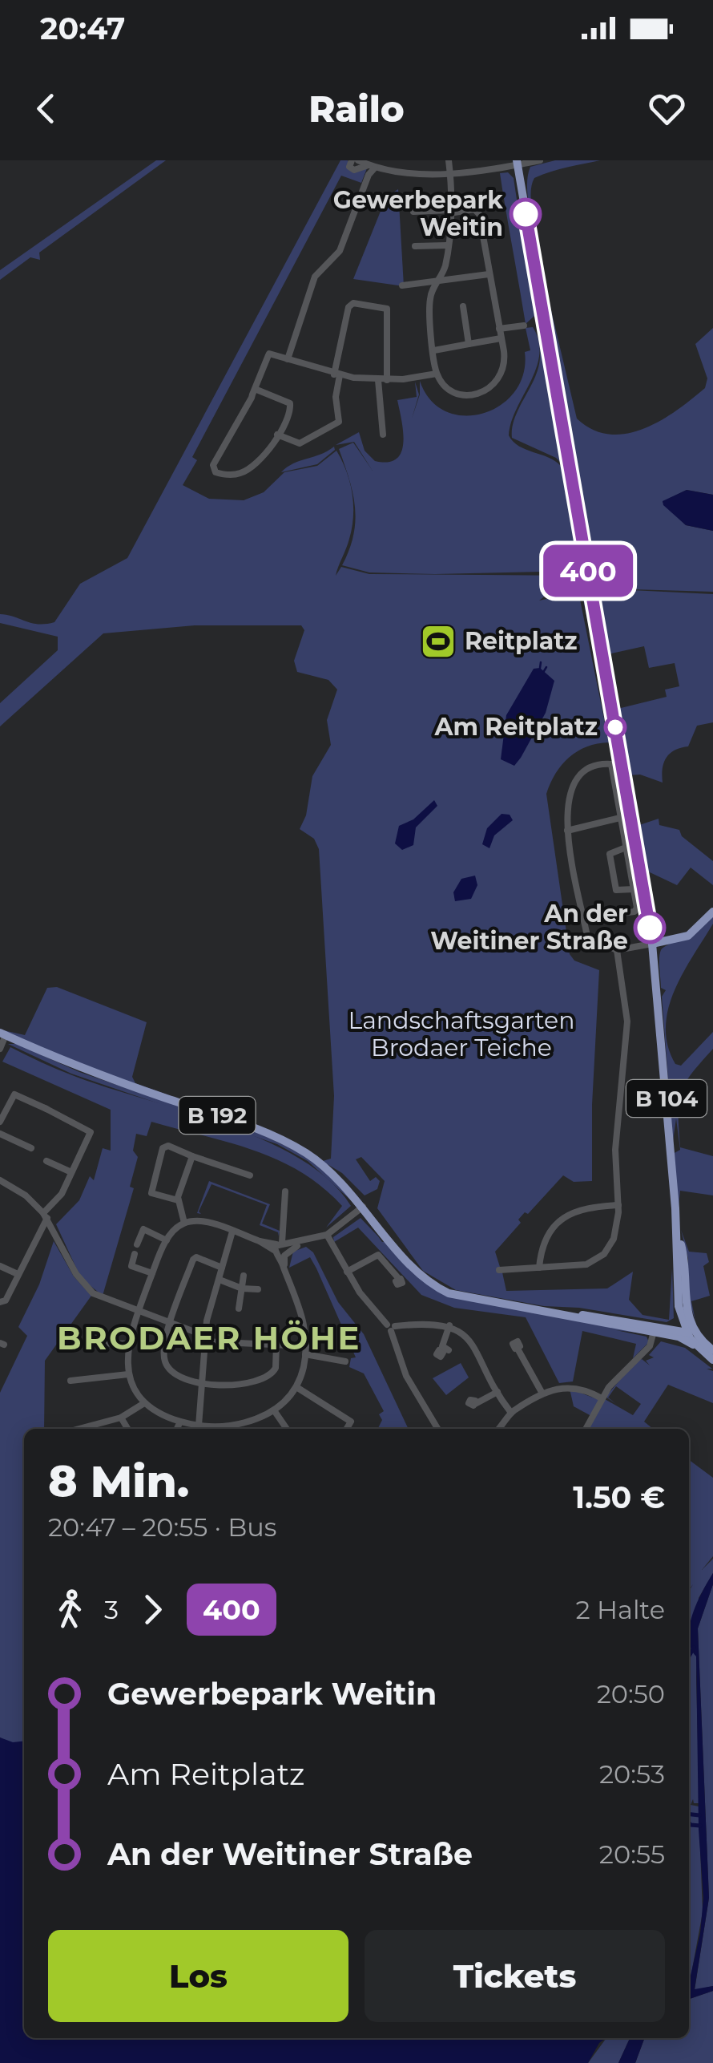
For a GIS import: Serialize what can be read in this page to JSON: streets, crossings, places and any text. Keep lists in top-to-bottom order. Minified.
{"streets":{"main road":["B 104","B 192"]},"crossings":[["B 104","B 192"]],"districts":["BRODAER HÖHE"],"parks":["Landschaftsgarten Brodaer Teiche"],"places":{"other":["Gewerbepark Weitin","Am Reitplatz","An der Weitiner Straße"],"sports":["Reitplatz"]},"lines":["bus line 400"],"page":{"status":"20:47","header":"Railo","on_map":"400","heading":["8 Min.","20:47 – 20:55 · Bus","1.50 €"],"legs":["3","400","2 Halte"],"list":[{"name":"Gewerbepark Weitin","value":"20:50"},{"name":"Am Reitplatz","value":"20:53"},{"name":"An der Weitiner Straße","value":"20:55"}],"buttons":["Los","Tickets"]}}
